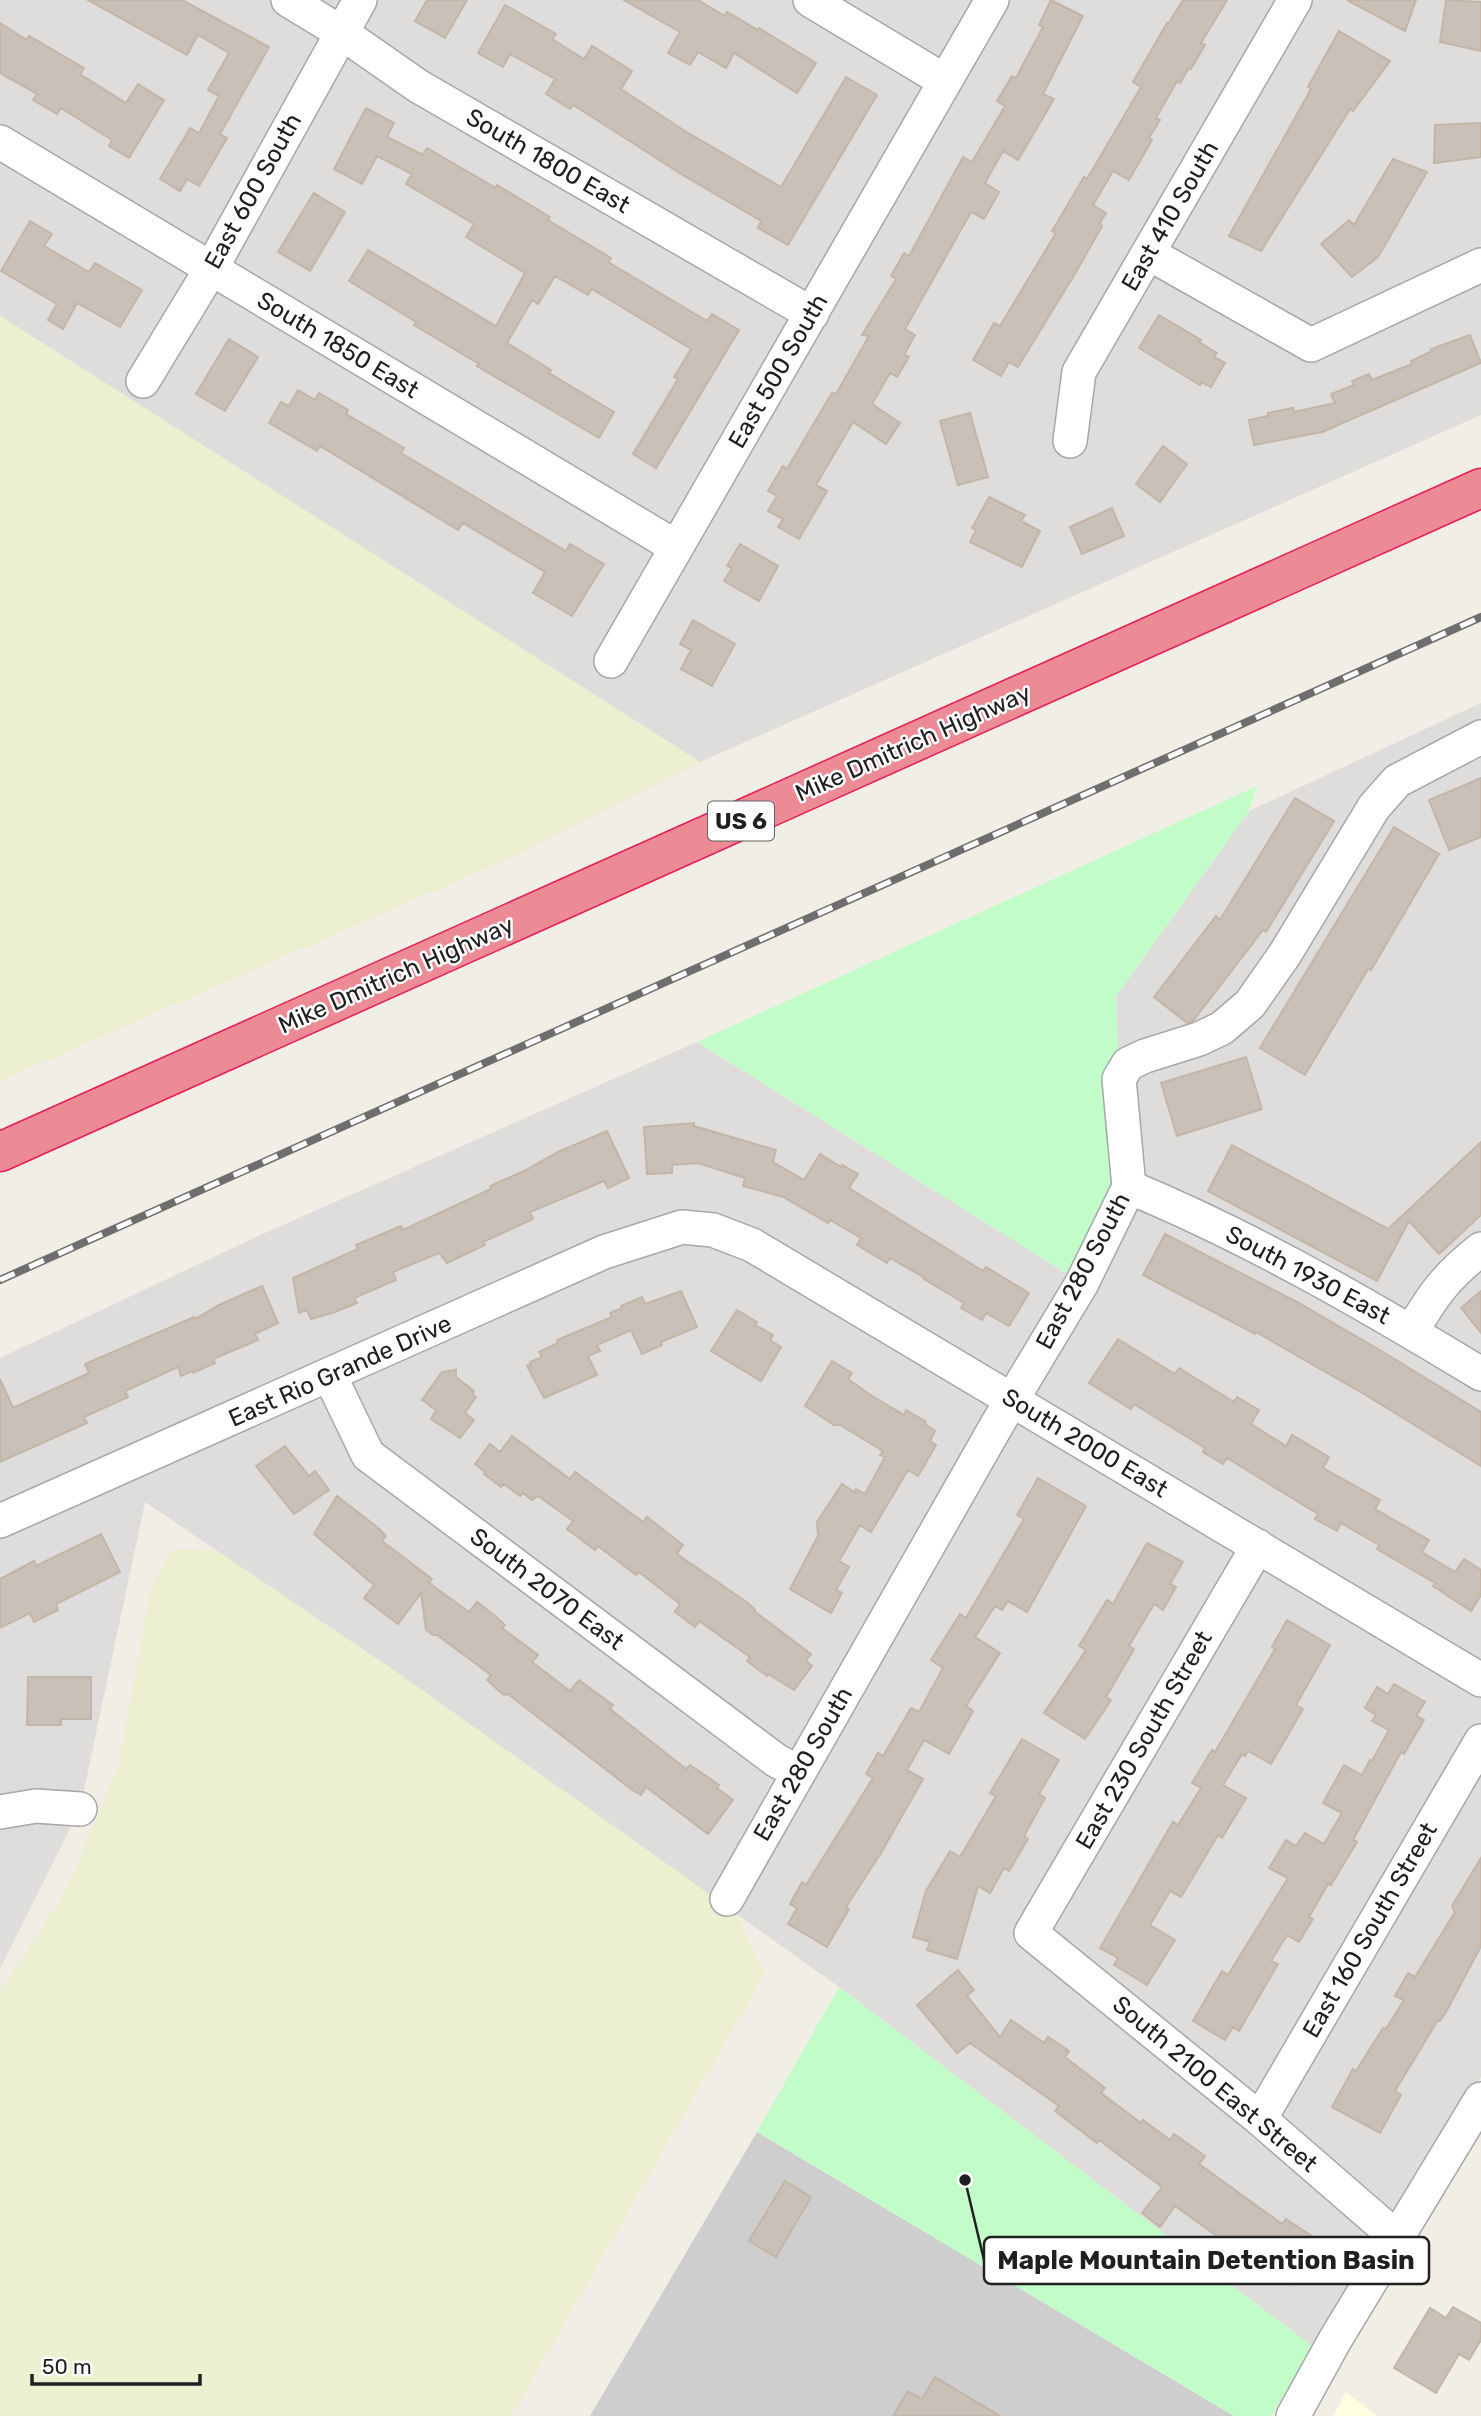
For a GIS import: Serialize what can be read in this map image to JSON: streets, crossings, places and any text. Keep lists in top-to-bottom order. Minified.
{"streets":{"highway":["Mike Dmitrich Highway","US 6"],"street":["South 1800 East","East 600 South","East 410 South","South 1850 East","East 500 South","East 280 South","South 1930 East","East Rio Grande Drive","South 2000 East","South 2070 East","East 230 South Street","East 160 South Street","South 2100 East Street"]},"crossings":[["South 1800 East","East 600 South"],["South 1800 East","East 500 South"],["East 600 South","South 1850 East"],["South 1850 East","East 500 South"],["East 280 South","South 1930 East"],["East 280 South","South 2000 East"],["East 280 South","South 2070 East"],["East Rio Grande Drive","South 2000 East"],["East Rio Grande Drive","South 2070 East"],["South 2000 East","East 230 South Street"],["East 230 South Street","South 2100 East Street"],["East 160 South Street","South 2100 East Street"]],"places":["Maple Mountain Detention Basin"],"scale_bar":"50 m"}
